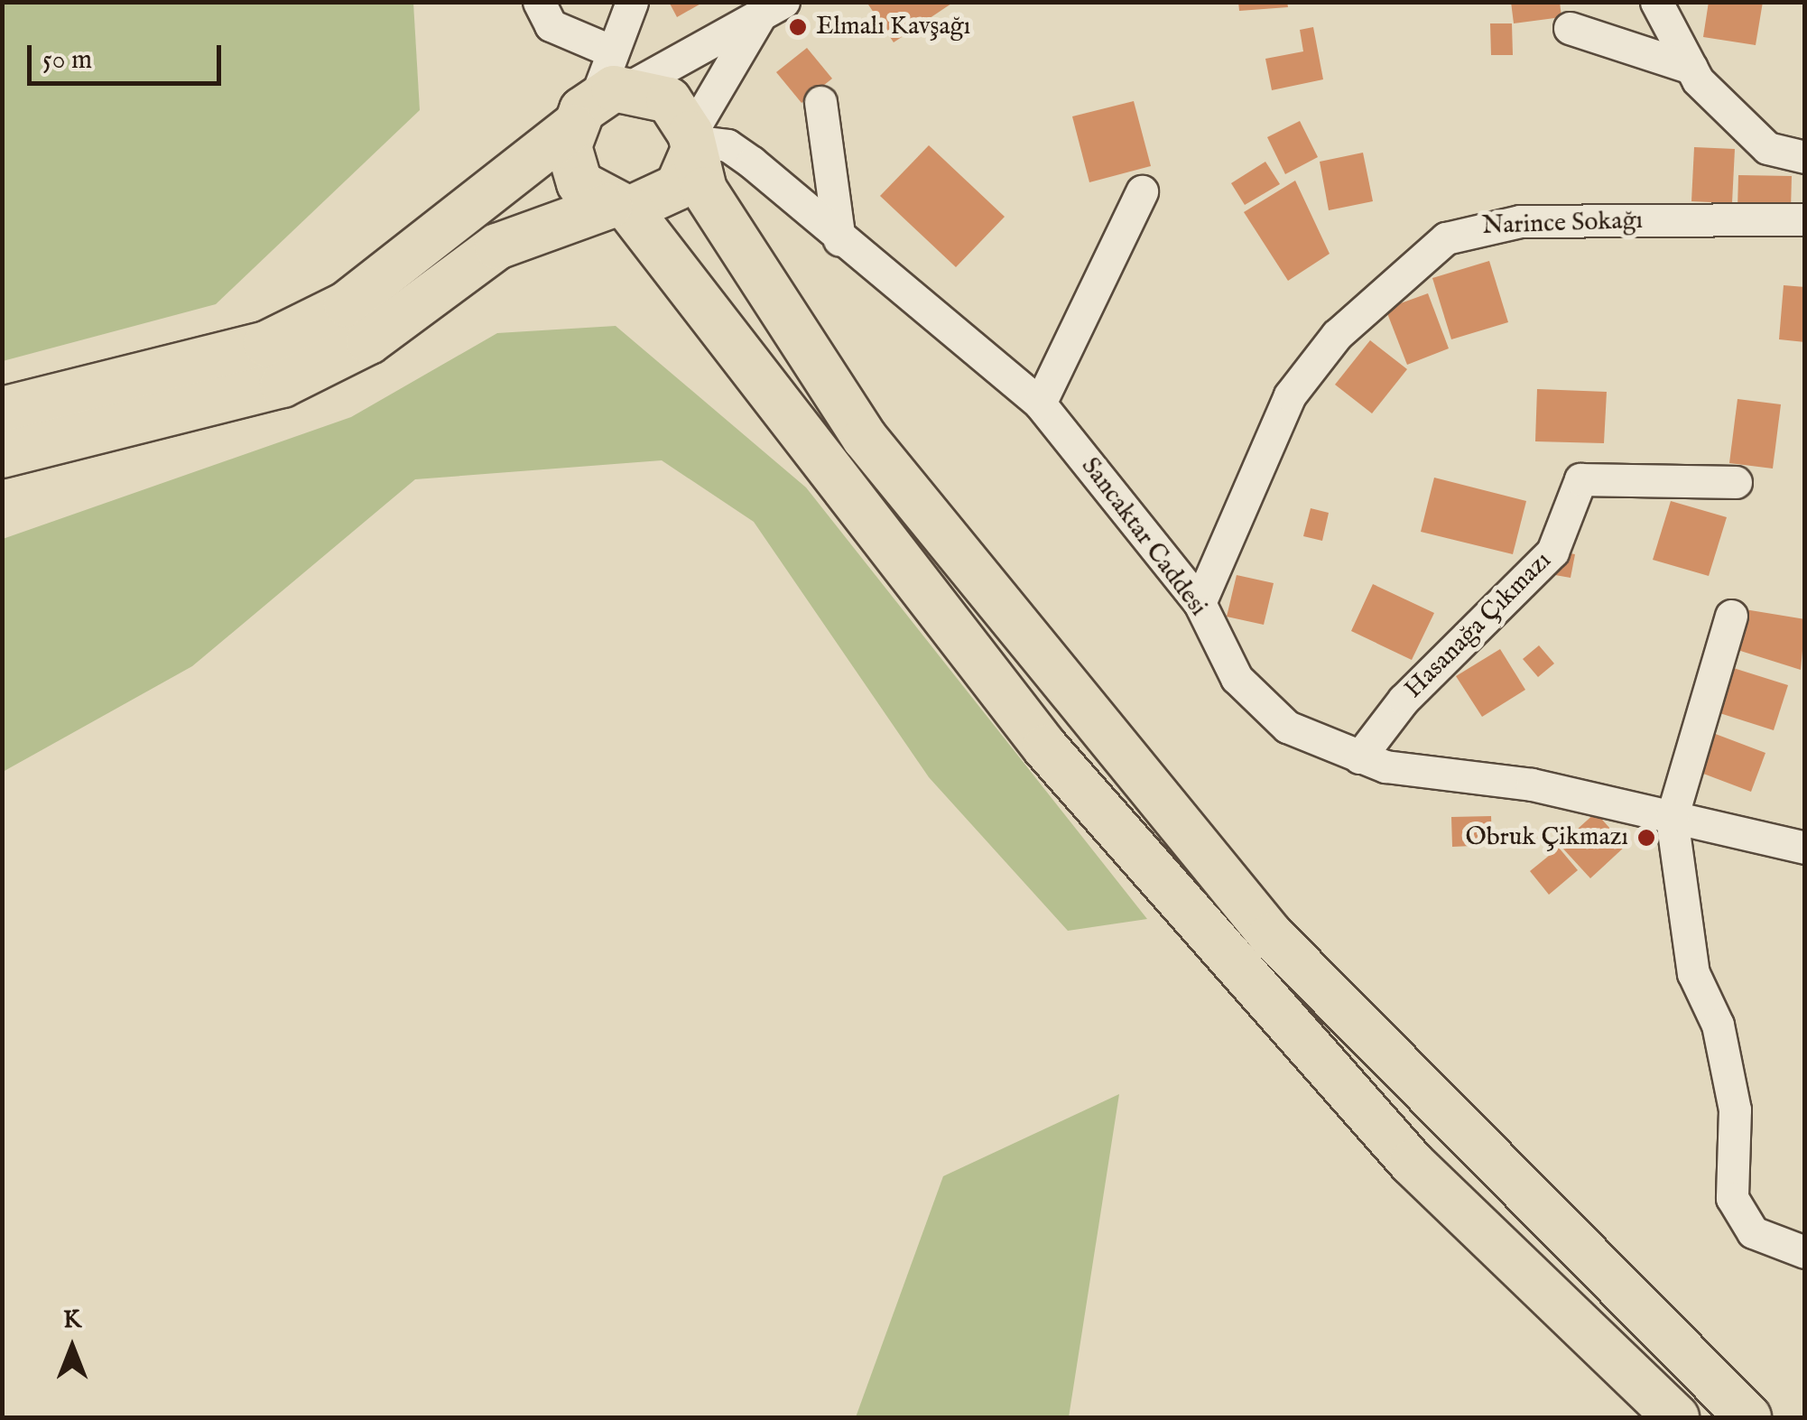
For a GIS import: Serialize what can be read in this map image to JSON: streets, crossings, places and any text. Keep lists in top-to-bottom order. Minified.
{"streets":{"street":["Narince Sokağı","Sancaktar Caddesi","Hasanağa Çıkmazı"]},"crossings":[["Narince Sokağı","Sancaktar Caddesi"],["Sancaktar Caddesi","Hasanağa Çıkmazı"]],"places":["Elmalı Kavşağı","Obruk Çikmazı"],"scale_bar":"50 m","north":"top"}
